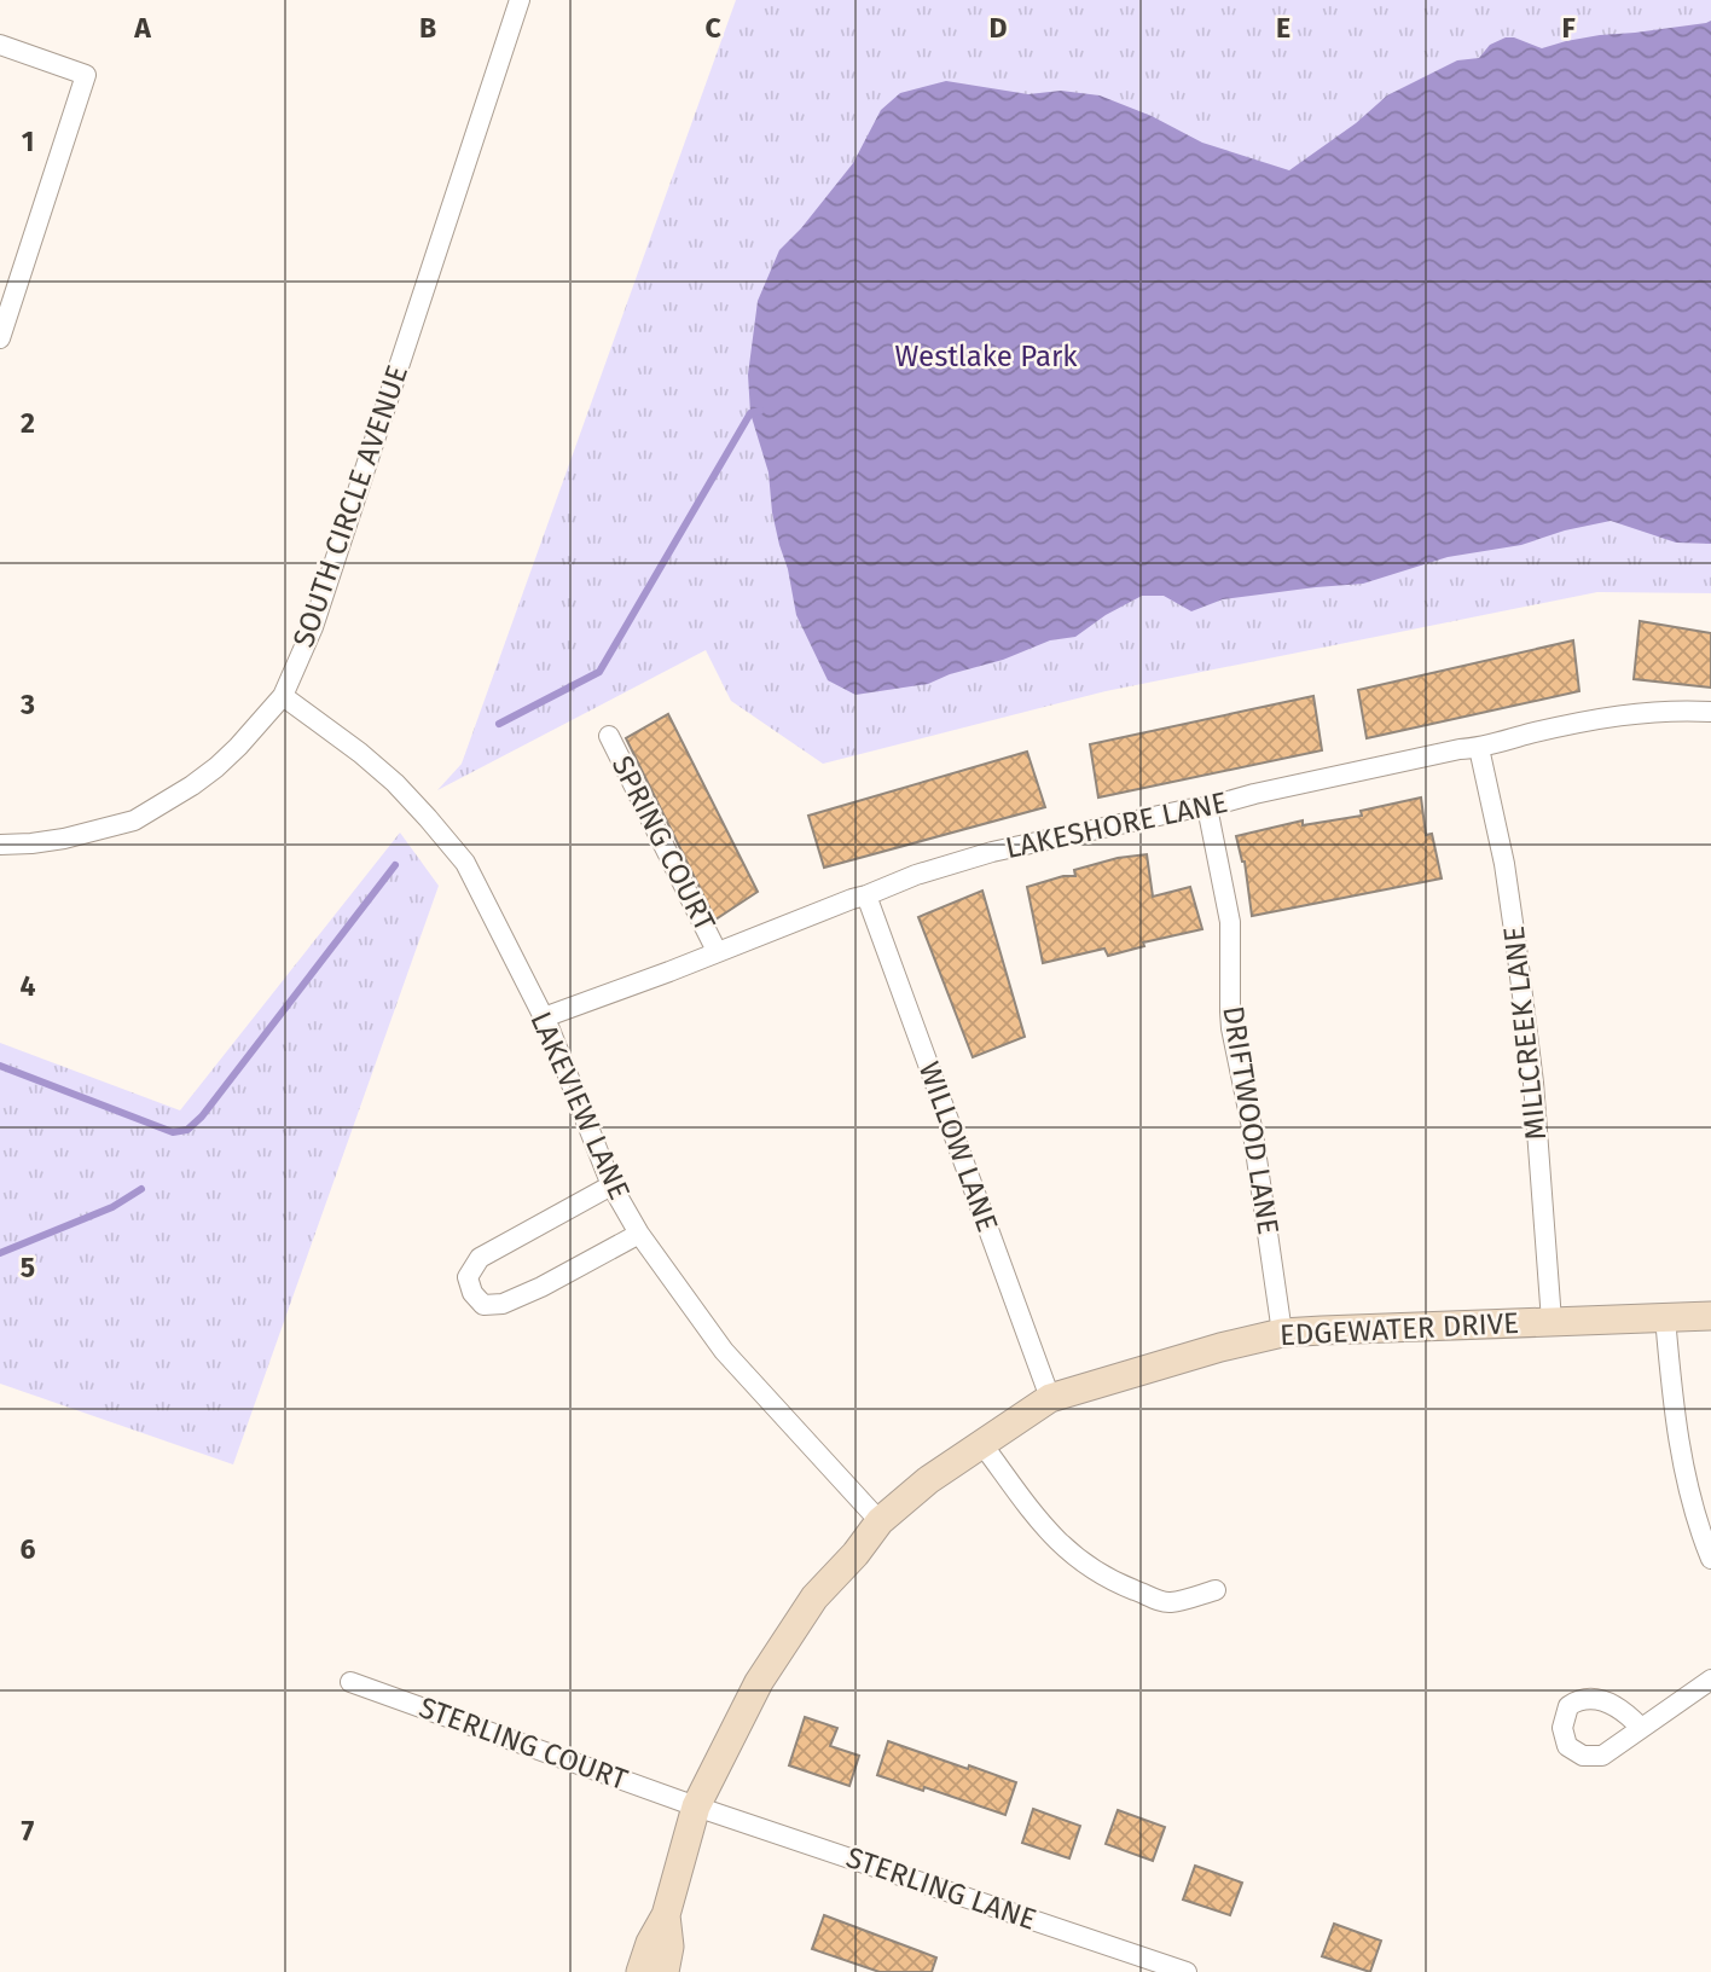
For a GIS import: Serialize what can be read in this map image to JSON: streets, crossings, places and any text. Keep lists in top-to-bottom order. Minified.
{"streets":{"street":["SOUTH CIRCLE AVENUE","LAKESHORE LANE","SPRING COURT","MILLCREEK LANE","LAKEVIEW LANE","DRIFTWOOD LANE","WILLOW LANE","EDGEWATER DRIVE","STERLING COURT","STERLING LANE"]},"crossings":[["SOUTH CIRCLE AVENUE","LAKEVIEW LANE"],["LAKESHORE LANE","SPRING COURT"],["LAKESHORE LANE","MILLCREEK LANE"],["LAKESHORE LANE","LAKEVIEW LANE"],["LAKESHORE LANE","DRIFTWOOD LANE"],["LAKESHORE LANE","WILLOW LANE"],["MILLCREEK LANE","EDGEWATER DRIVE"],["LAKEVIEW LANE","EDGEWATER DRIVE"],["DRIFTWOOD LANE","EDGEWATER DRIVE"],["WILLOW LANE","EDGEWATER DRIVE"],["EDGEWATER DRIVE","STERLING COURT"],["EDGEWATER DRIVE","STERLING LANE"],["STERLING COURT","STERLING LANE"]],"parks":["Westlake Park"],"grid":{"columns":["A","B","C","D","E","F"],"rows":["1","2","3","4","5","6","7"]}}
